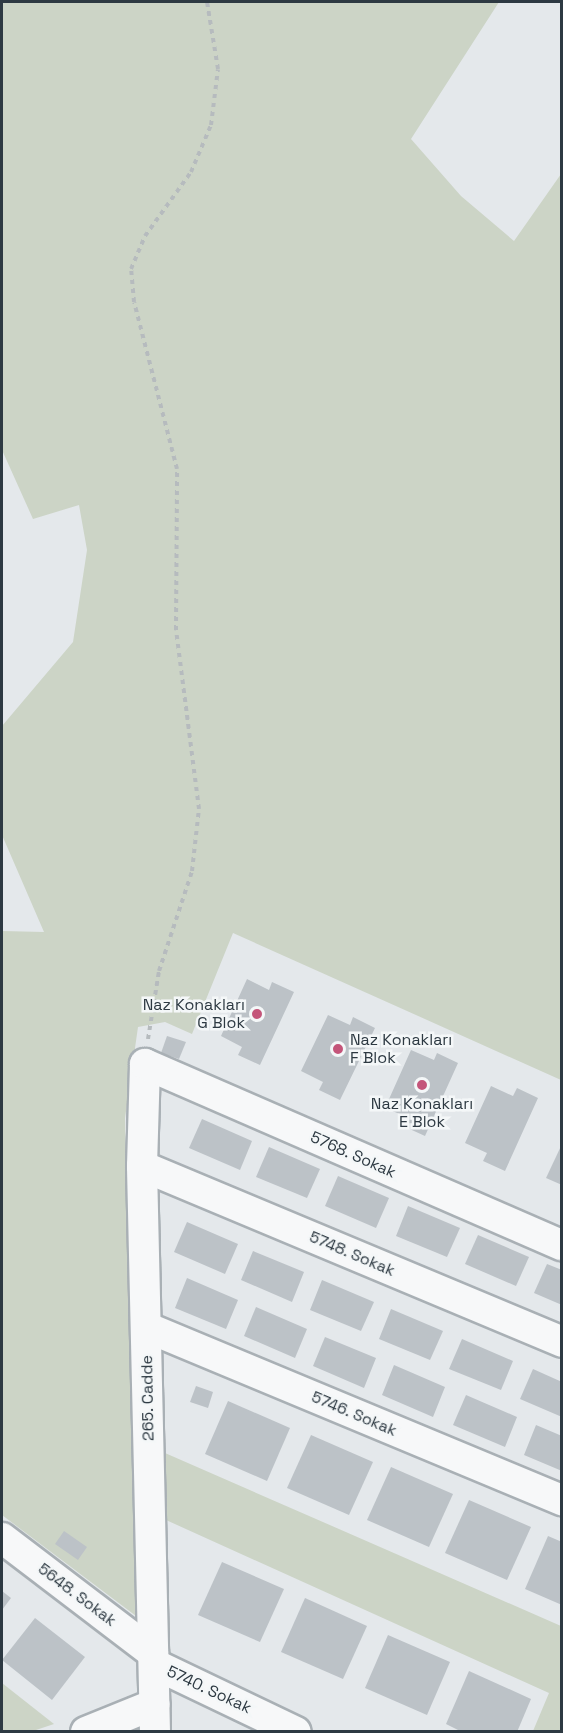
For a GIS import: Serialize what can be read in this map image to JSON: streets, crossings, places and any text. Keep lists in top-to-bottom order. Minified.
{"streets":{"street":["5768. Sokak","5748. Sokak","265. Cadde","5746. Sokak","5648. Sokak","5740. Sokak"]},"crossings":[["5768. Sokak","265. Cadde"],["5748. Sokak","265. Cadde"],["265. Cadde","5746. Sokak"],["265. Cadde","5648. Sokak"],["265. Cadde","5740. Sokak"],["5648. Sokak","5740. Sokak"]],"places":["Naz Konakları G Blok","Naz Konakları F Blok","Naz Konakları E Blok"]}
